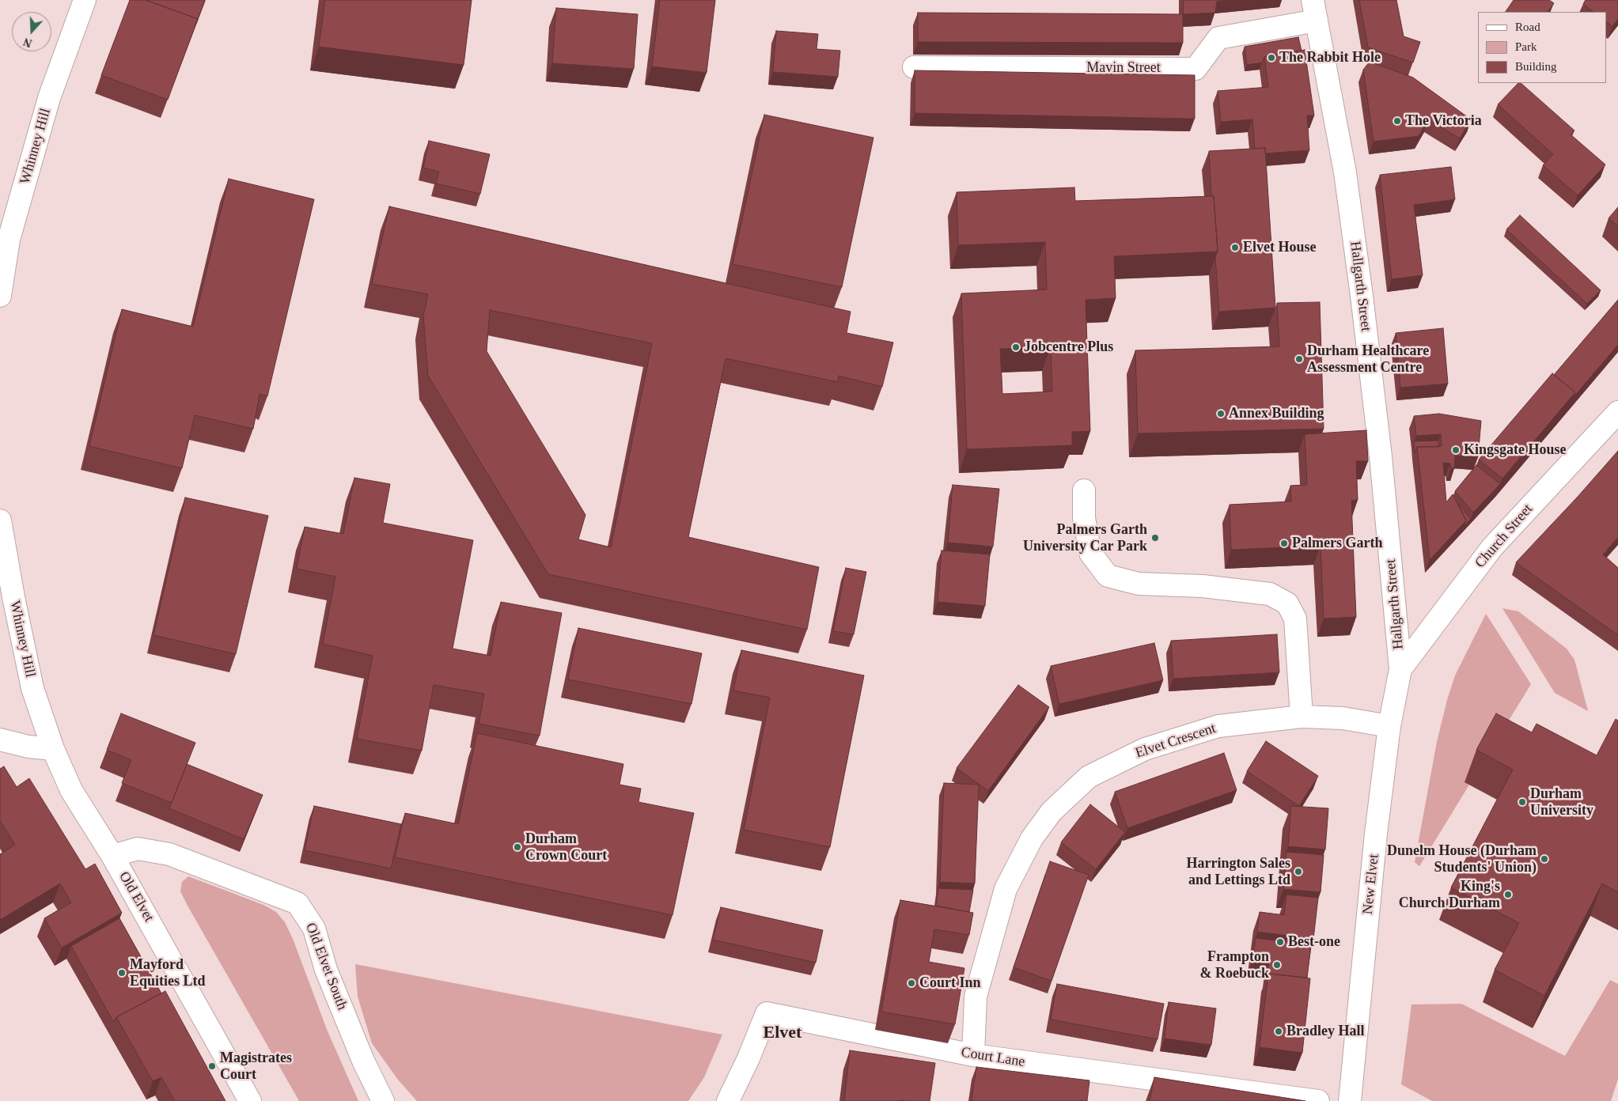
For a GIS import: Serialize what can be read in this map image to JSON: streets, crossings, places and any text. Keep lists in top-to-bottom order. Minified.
{"streets":{"street":["Mavin Street","Whinney Hill","Hallgarth Street","Church Street","Elvet Crescent","New Elvet","Old Elvet","Old Elvet South","Court Lane"]},"crossings":[["Mavin Street","Hallgarth Street"],["Whinney Hill","Old Elvet"],["Hallgarth Street","Church Street"],["Hallgarth Street","New Elvet"],["Church Street","New Elvet"],["Elvet Crescent","New Elvet"],["Elvet Crescent","Court Lane"],["Old Elvet","Old Elvet South"]],"districts":["Elvet"],"places":["The Rabbit Hole","The Victoria","Elvet House","Jobcentre Plus","Durham Healthcare Assessment Centre","Annex Building","Kingsgate House","Palmers Garth University Car Park","Palmers Garth","Durham University","Durham Crown Court","Dunelm House (Durham Students' Union)","Harrington Sales and Lettings Ltd","King's Church Durham","Best-one","Frampton & Roebuck","Mayford Equities Ltd","Court Inn","Bradley Hall","Magistrates Court"],"legend":["Road","Park","Building"],"north":"bottom"}
